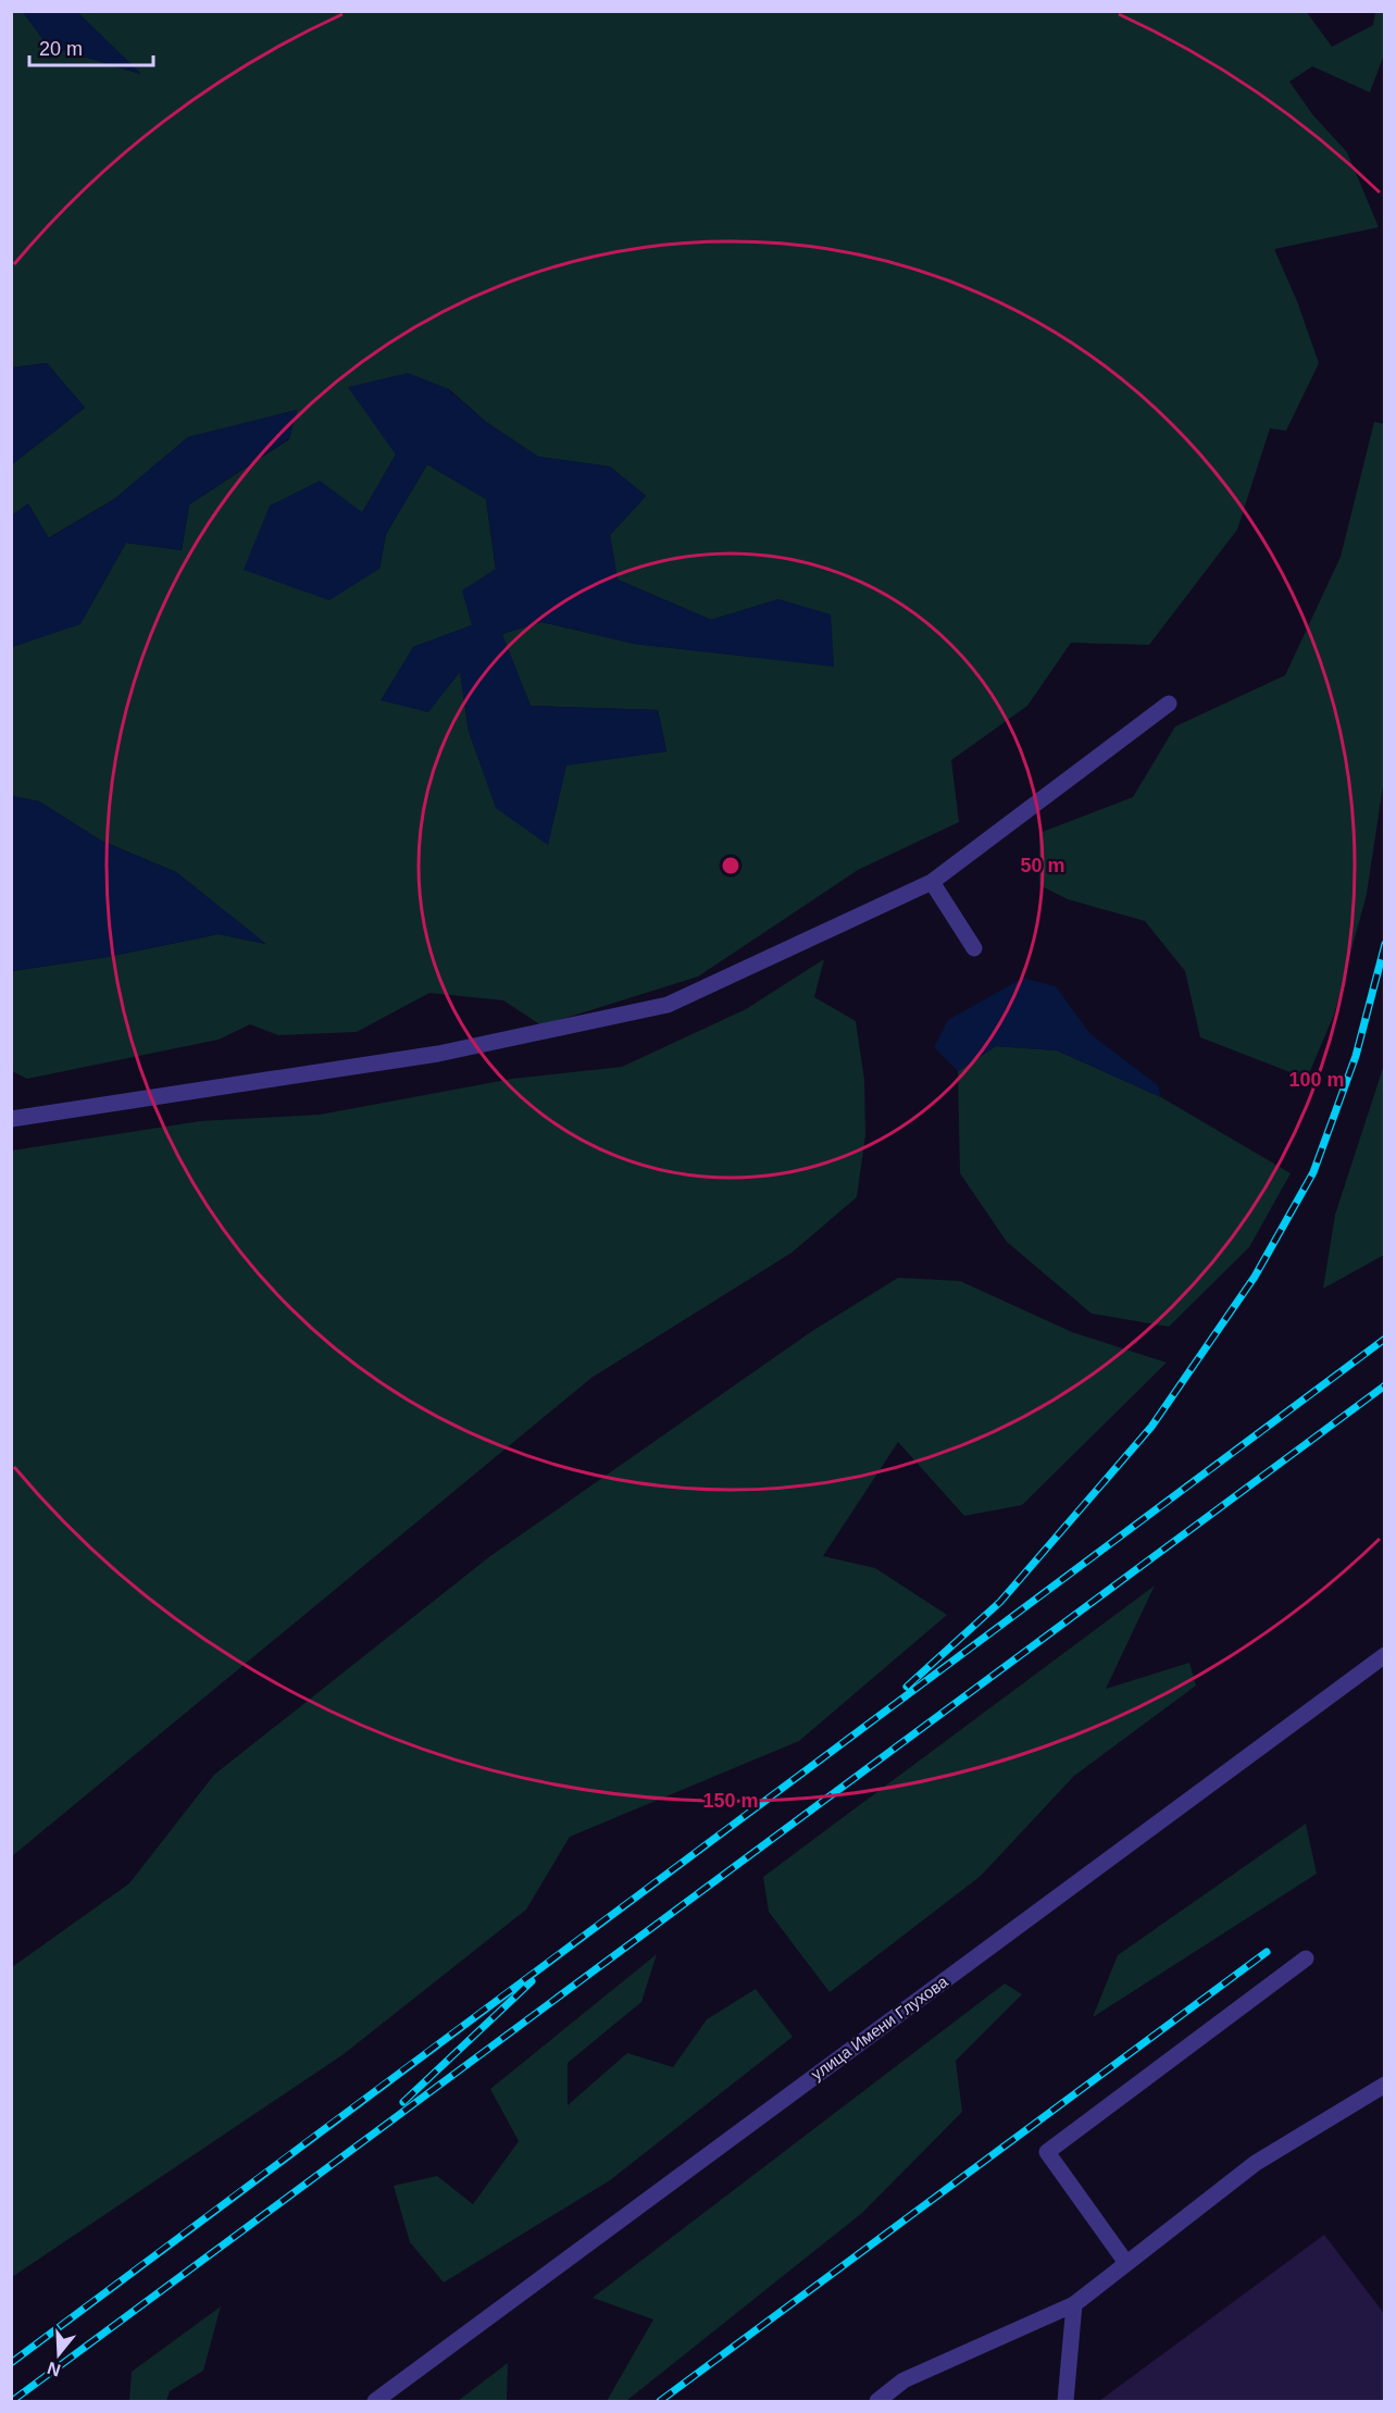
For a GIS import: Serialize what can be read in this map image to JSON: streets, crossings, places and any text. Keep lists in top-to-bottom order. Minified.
{"streets":{"street":["улица Имени Глухова"]},"scale_bar":"20 m","north":"bottom","rings":["50 m","100 m","150 m"]}
